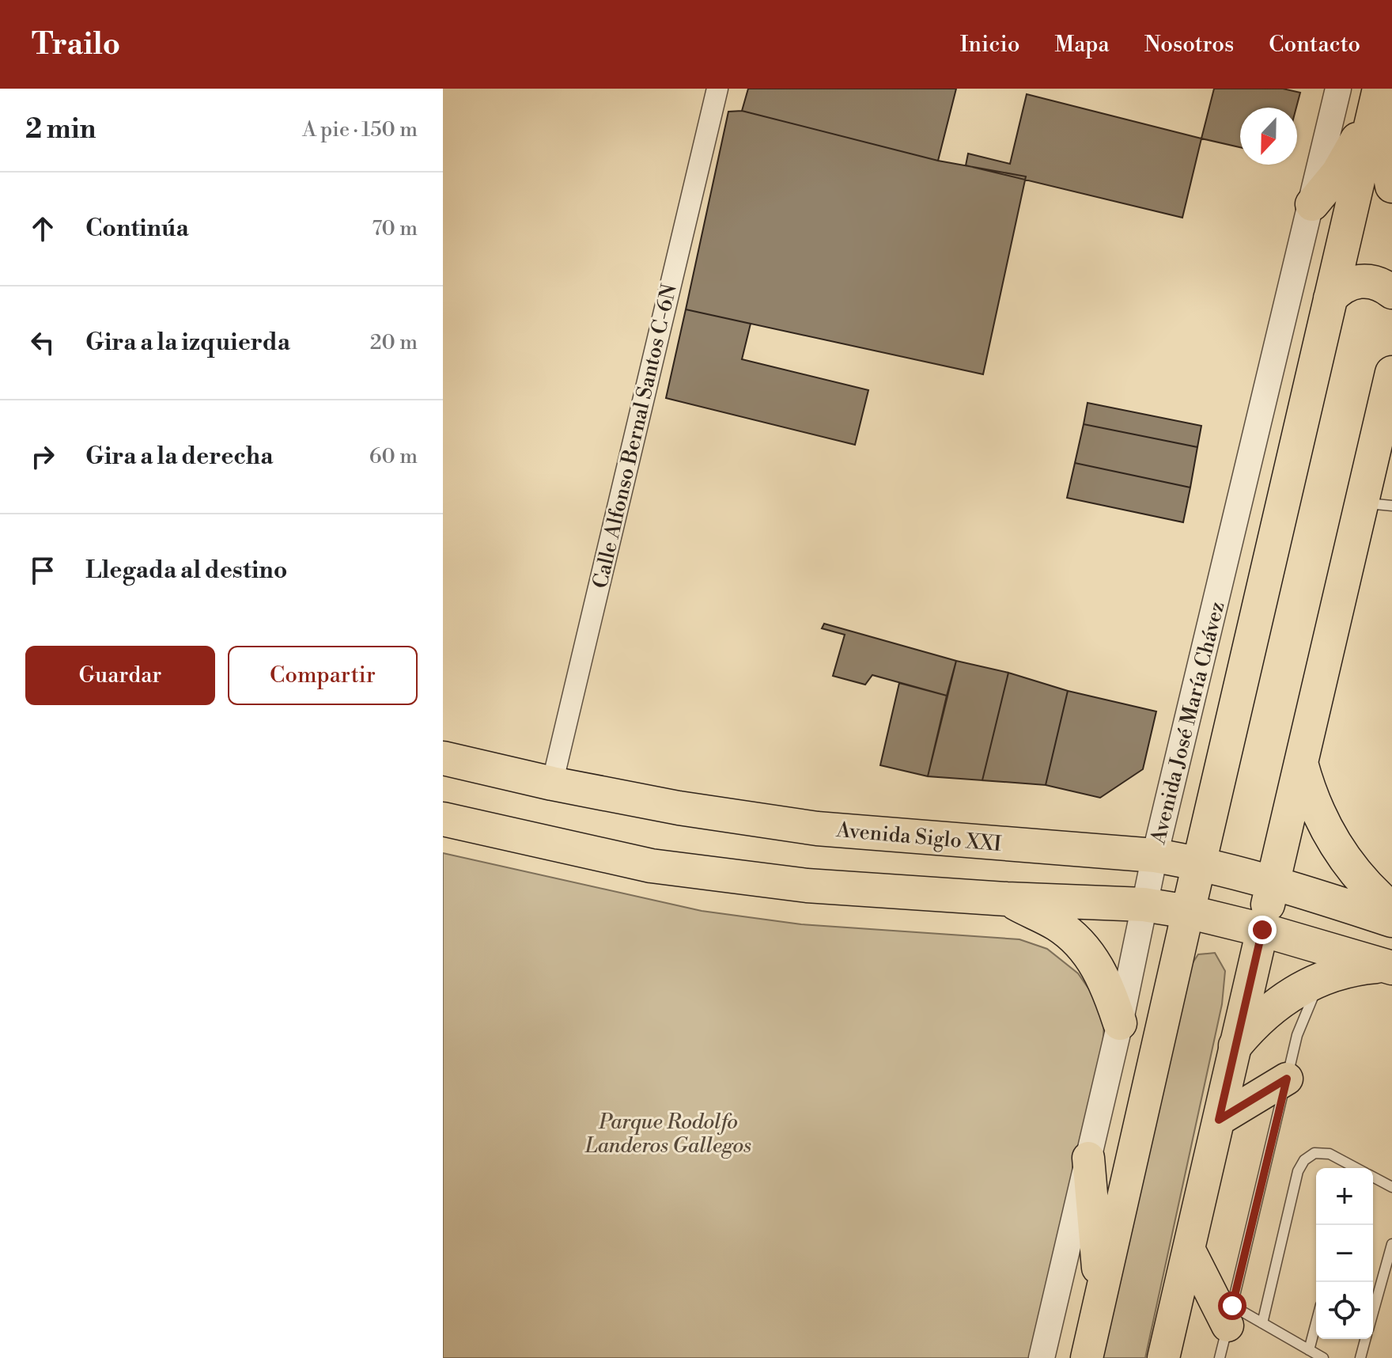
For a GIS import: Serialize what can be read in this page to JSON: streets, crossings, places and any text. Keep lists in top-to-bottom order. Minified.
{"streets":{"highway":["Avenida José María Chávez","Avenida Siglo XXI"],"street":["Calle Alfonso Bernal Santos C-6N"]},"crossings":[["Calle Alfonso Bernal Santos C-6N","Avenida Siglo XXI"],["Avenida José María Chávez","Avenida Siglo XXI"]],"parks":["Parque Rodolfo Landeros Gallegos"],"north":"bottom","page":{"header":"Trailo","nav":["Inicio","Mapa","Nosotros","Contacto"],"heading":["2 min","A pie · 150 m"],"list":[["Continúa","70 m"],["Gira a la izquierda","20 m"],["Gira a la derecha","60 m"],"Llegada al destino"],"buttons":["Guardar","Compartir"],"map_buttons":["+","−"]}}
